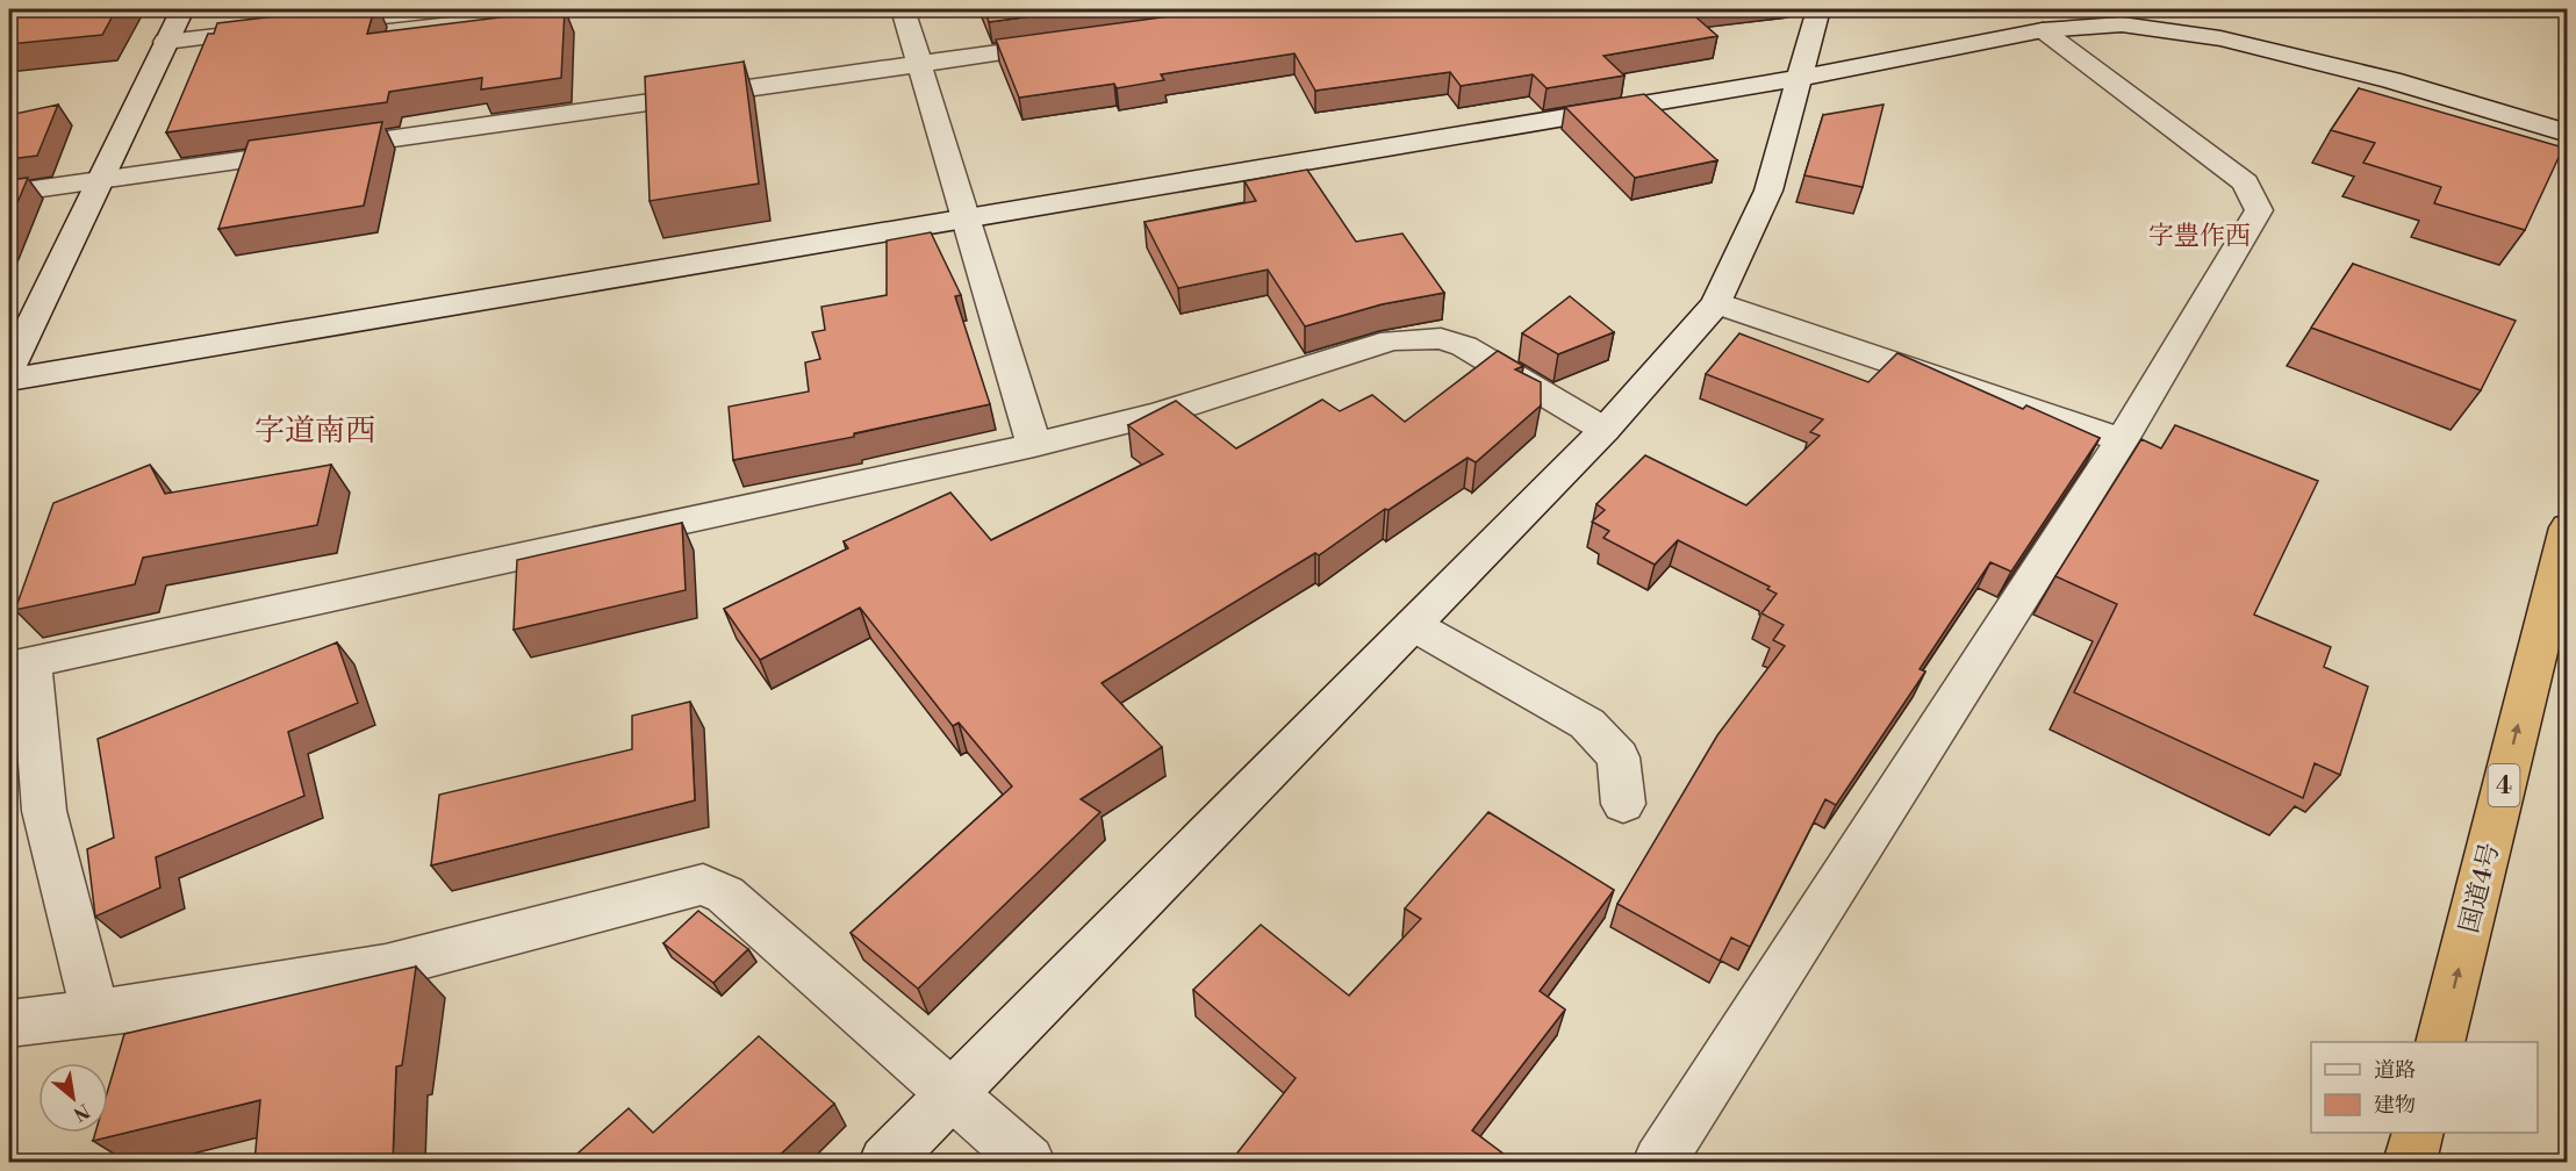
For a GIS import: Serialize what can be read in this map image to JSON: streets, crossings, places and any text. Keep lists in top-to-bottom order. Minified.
{"streets":{"highway":["4","国道4号"]},"one_way":["国道4号"],"districts":["字豊作西","字道南西"],"legend":["道路","建物"],"north":"bottom right"}
